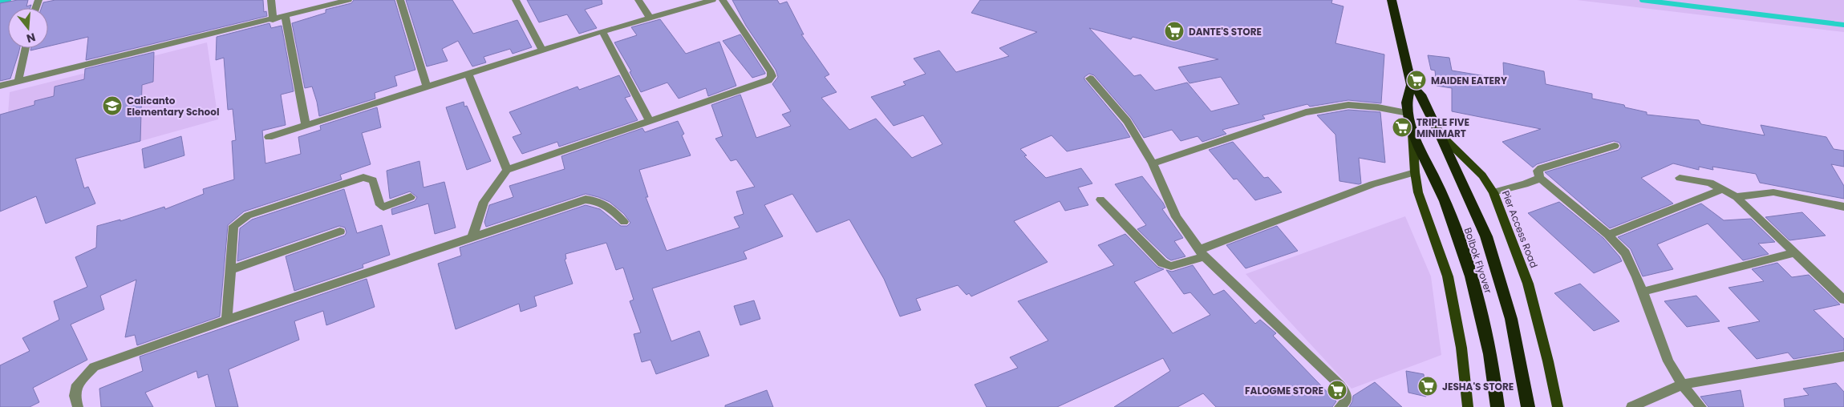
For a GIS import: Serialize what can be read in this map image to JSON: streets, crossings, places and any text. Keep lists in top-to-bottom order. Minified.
{"streets":{"highway":["Pier Access Road","Bolbok Flyover"]},"crossings":[["Pier Access Road","Bolbok Flyover"]],"places":{"supermarket":["DANTE'S STORE","MAIDEN EATERY","TRIPLE FIVE MINIMART","JESHA'S STORE","FALOGME STORE"],"school or university":["Calicanto Elementary School"]},"north":"bottom"}
